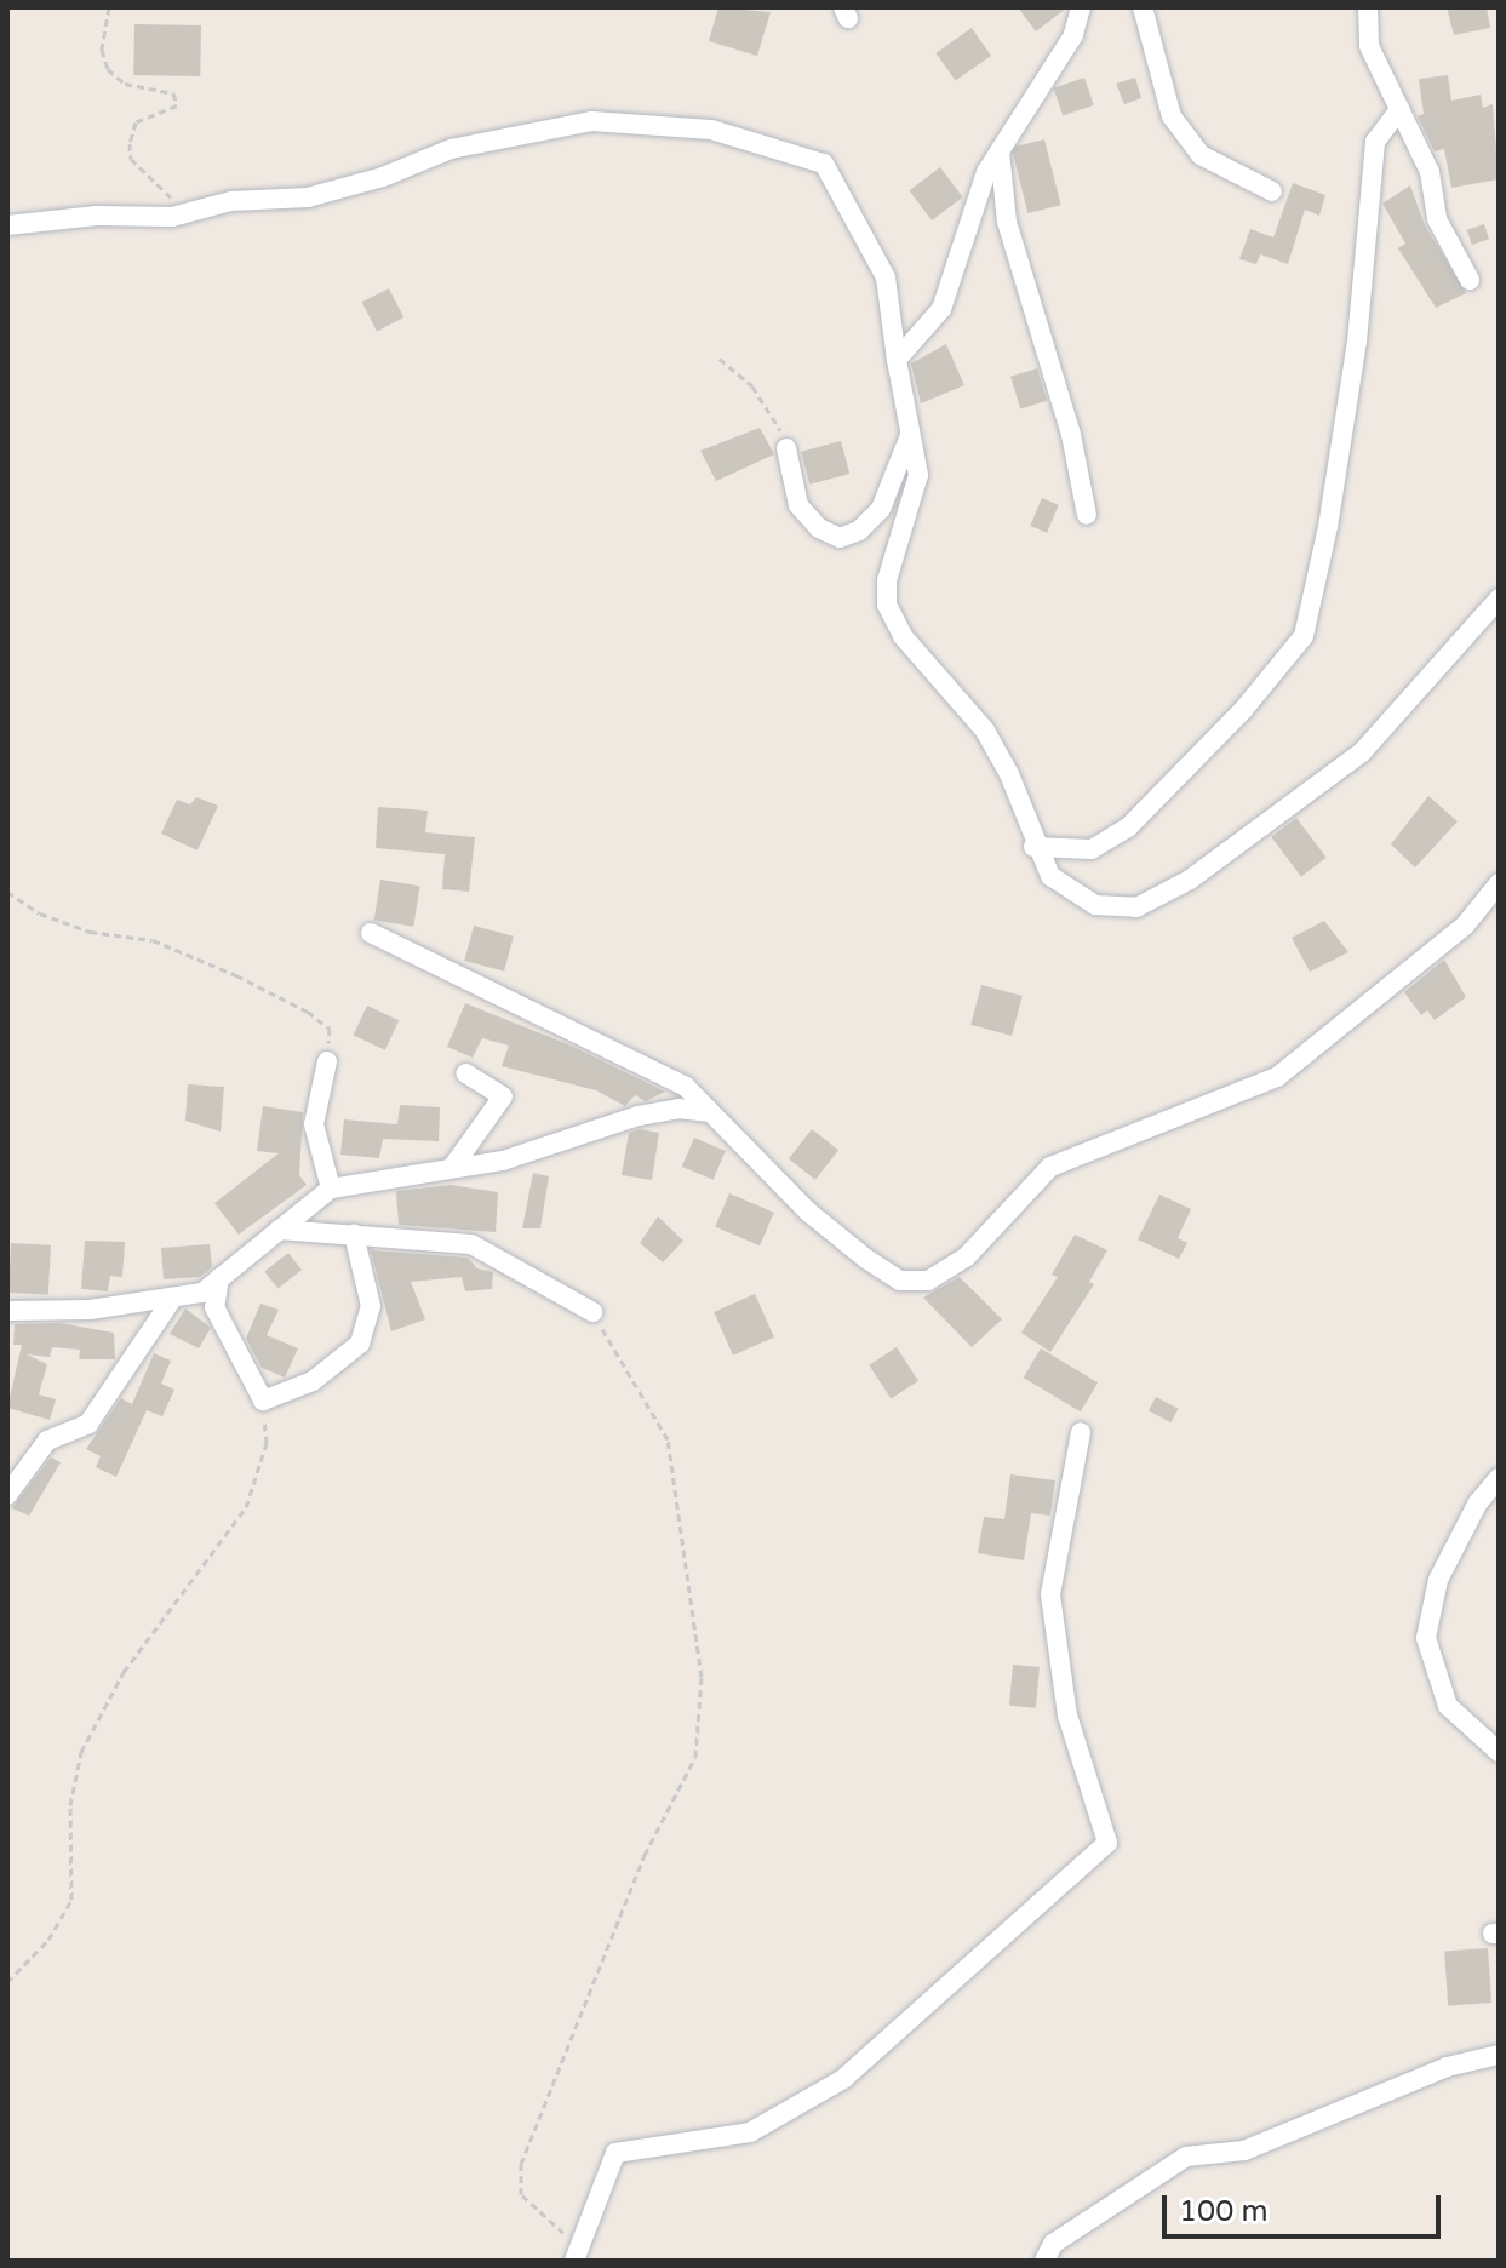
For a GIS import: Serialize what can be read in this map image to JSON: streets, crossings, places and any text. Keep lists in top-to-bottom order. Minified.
{"scale_bar":"100 m"}
